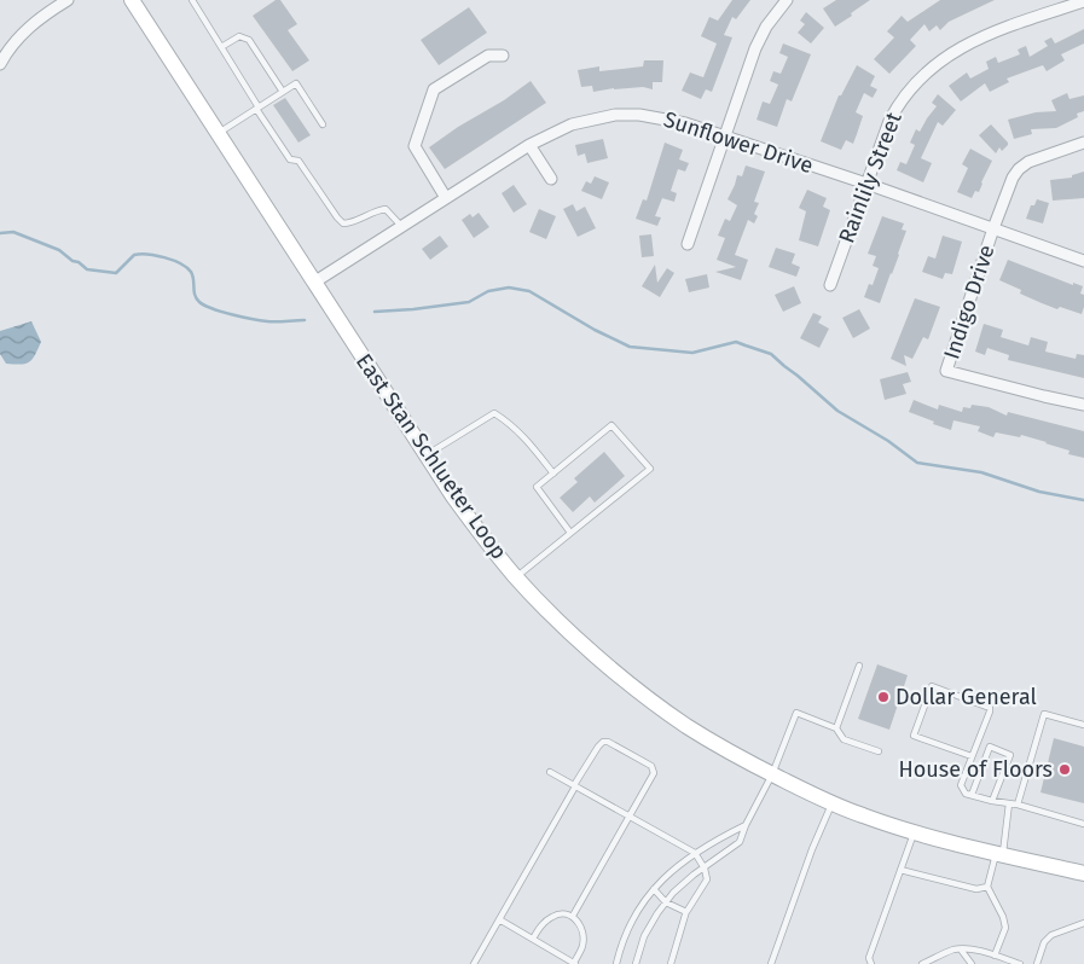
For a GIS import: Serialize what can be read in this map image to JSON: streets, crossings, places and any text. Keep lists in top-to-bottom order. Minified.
{"streets":{"main road":["East Stan Schlueter Loop"],"street":["Sunflower Drive","Rainlily Street","Indigo Drive"]},"crossings":[["Sunflower Drive","Rainlily Street"],["Sunflower Drive","Indigo Drive"],["Sunflower Drive","East Stan Schlueter Loop"]],"places":["Dollar General","House of Floors"]}
